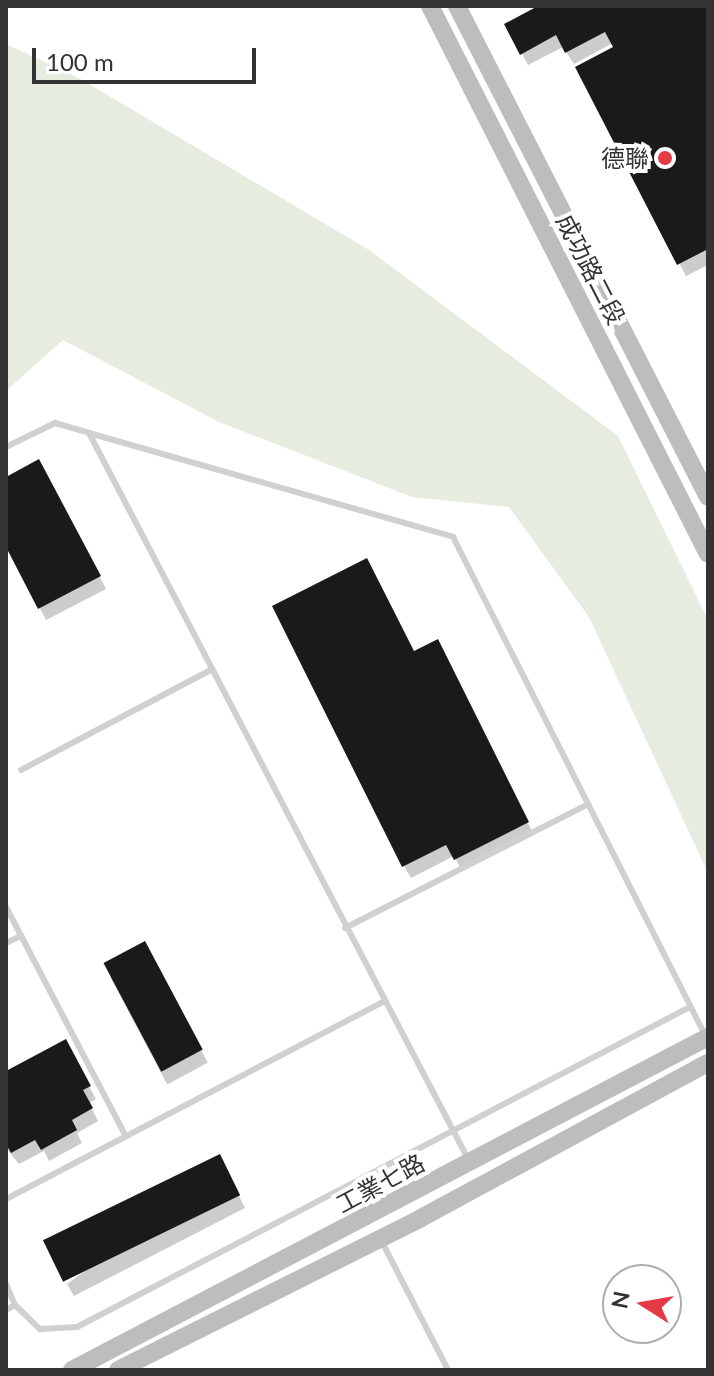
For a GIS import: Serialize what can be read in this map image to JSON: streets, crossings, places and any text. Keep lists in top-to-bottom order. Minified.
{"streets":{"street":["成功路二段","工業七路"]},"places":["德聯"],"scale_bar":"100 m","north":"left"}
